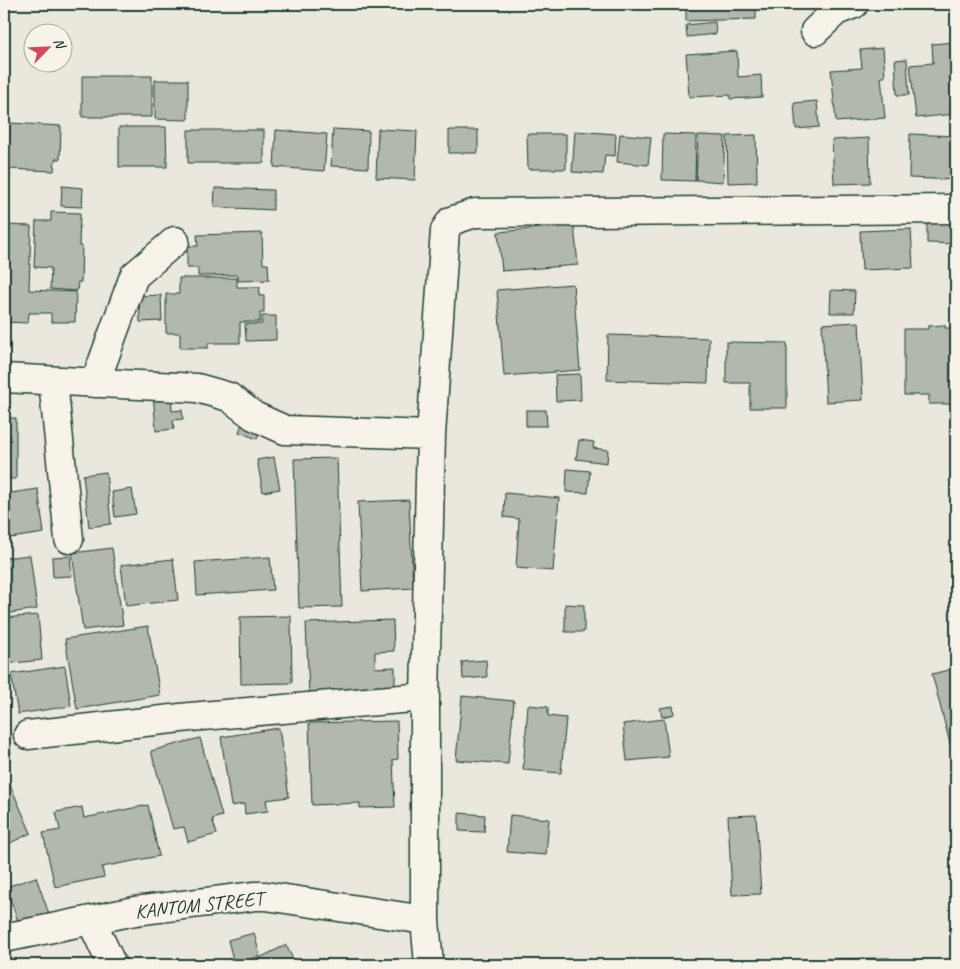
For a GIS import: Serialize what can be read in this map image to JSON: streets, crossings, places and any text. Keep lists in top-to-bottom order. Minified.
{"streets":{"street":["KANTOM STREET"]},"north":"top right"}
